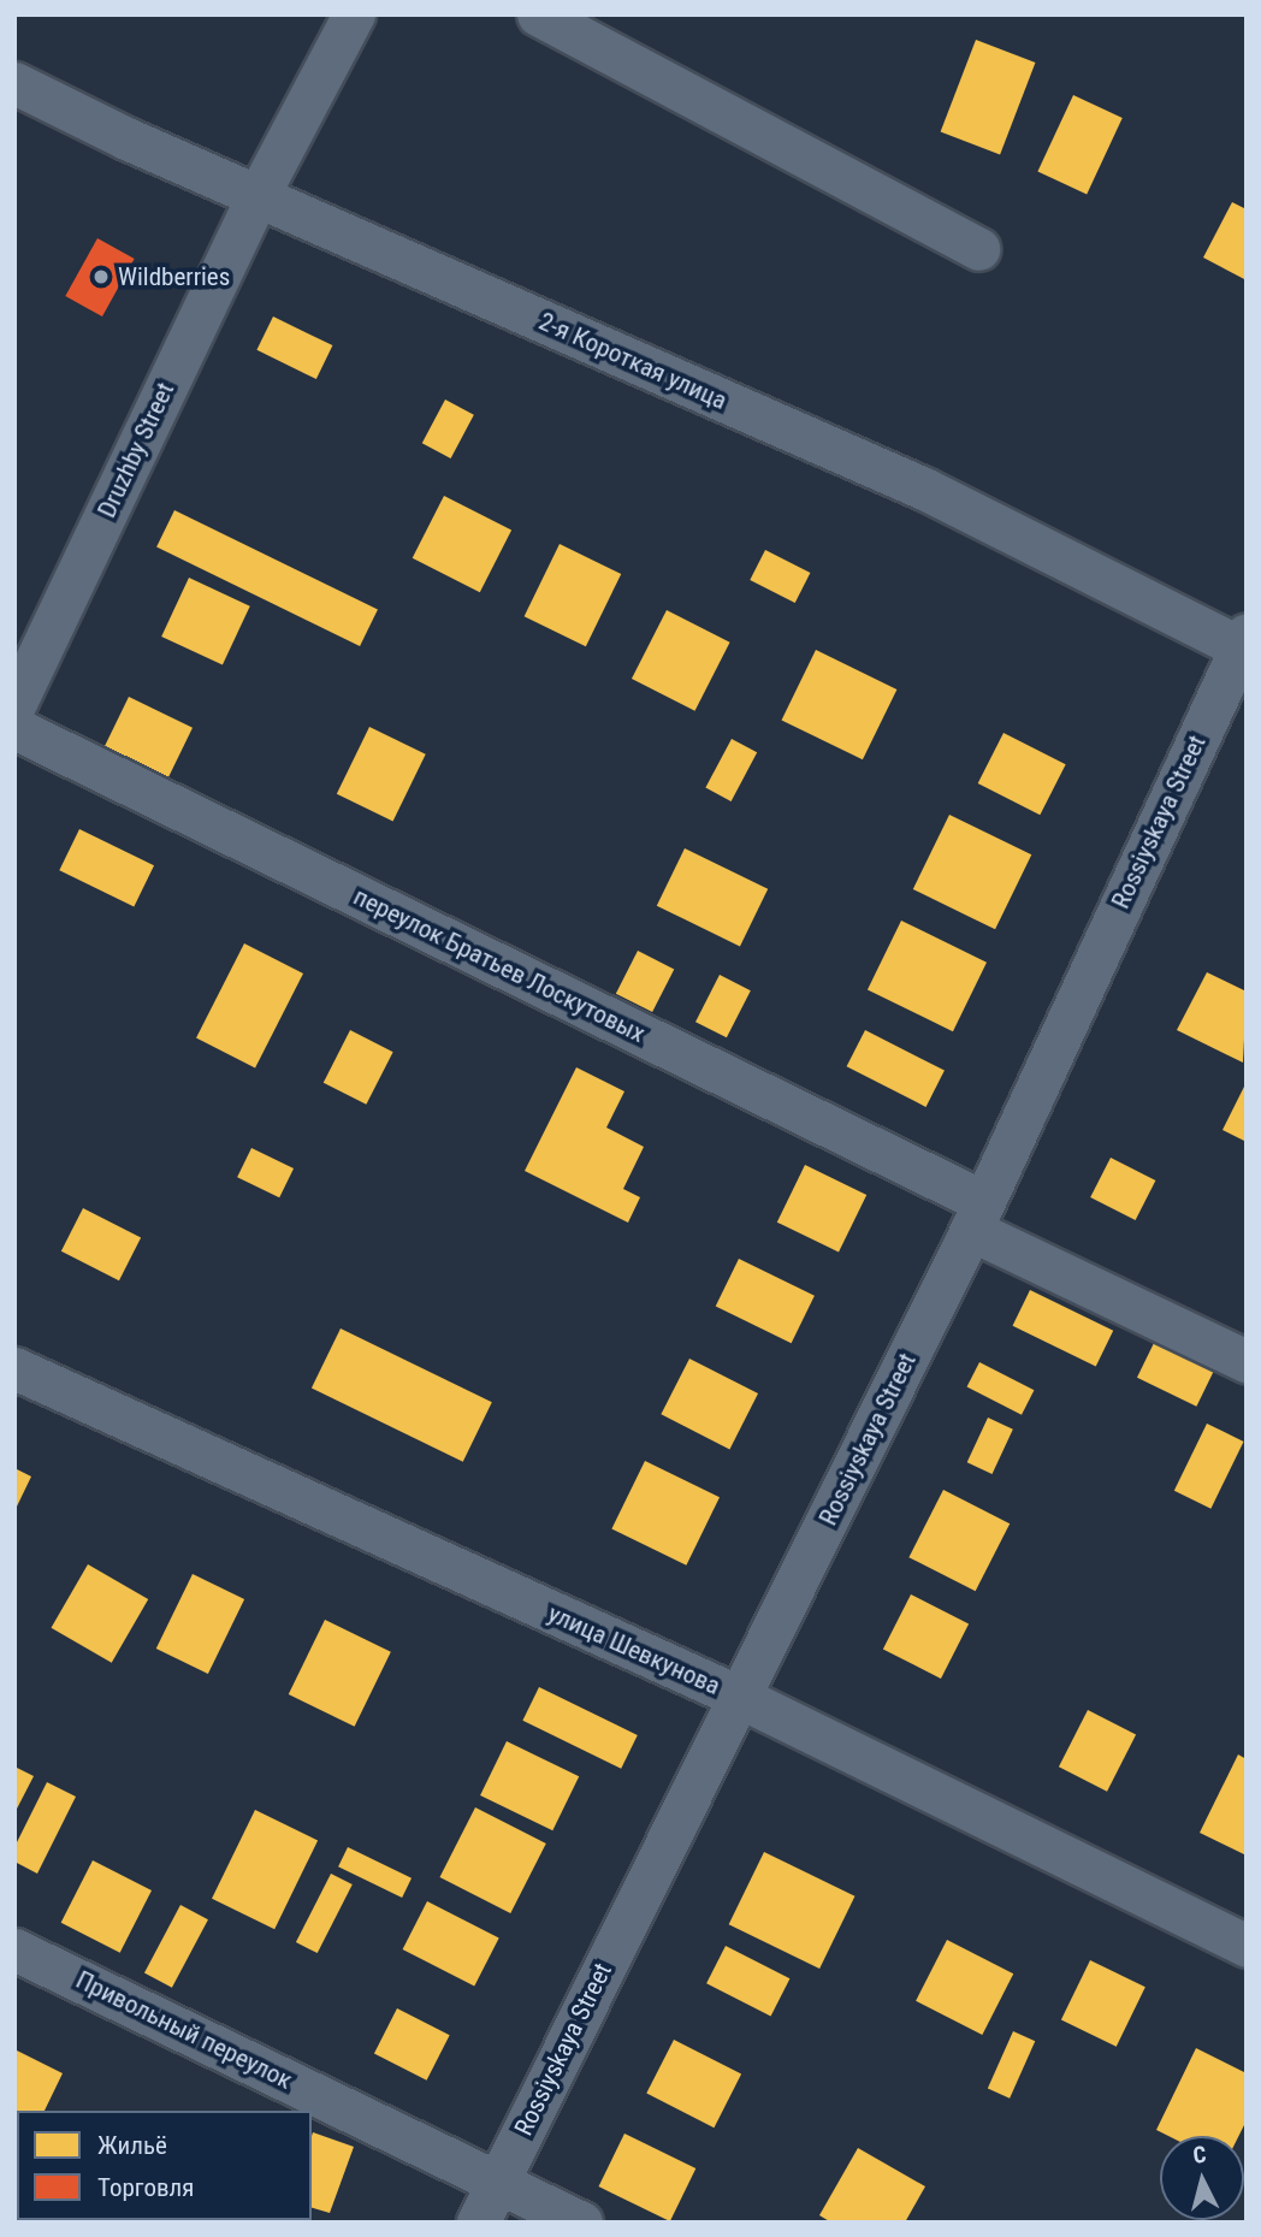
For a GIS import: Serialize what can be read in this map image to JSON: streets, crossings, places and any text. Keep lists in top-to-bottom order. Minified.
{"streets":{"street":["2-я Короткая улица","Druzhby Street","Rossiyskaya Street","переулок Братьев Лоскутовых","улица Шевкунова","Привольный переулок"]},"crossings":[["2-я Короткая улица","Druzhby Street"],["2-я Короткая улица","Rossiyskaya Street"],["Rossiyskaya Street","переулок Братьев Лоскутовых"],["Rossiyskaya Street","улица Шевкунова"],["Rossiyskaya Street","Привольный переулок"]],"places":["Wildberries"],"legend":["Жильё","Торговля"],"north":"top"}
